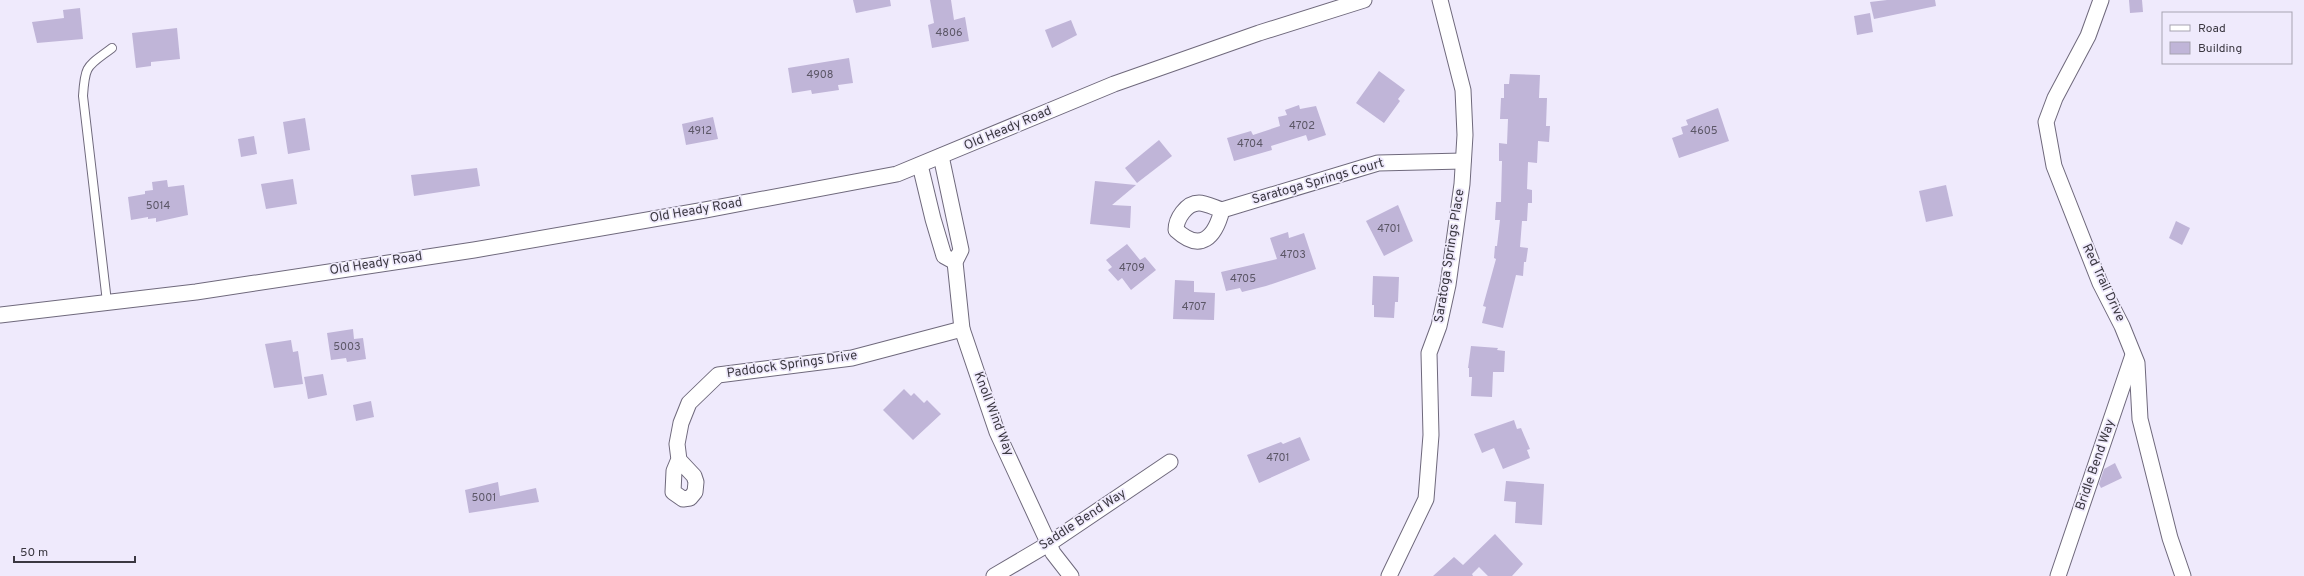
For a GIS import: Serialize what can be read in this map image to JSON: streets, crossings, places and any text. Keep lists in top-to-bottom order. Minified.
{"streets":{"street":["Old Heady Road","Saratoga Springs Court","Saratoga Springs Place","Red Trail Drive","Paddock Springs Drive","Knoll Wind Way","Bridle Bend Way","Saddle Bend Way"]},"crossings":[["Old Heady Road","Knoll Wind Way"],["Saratoga Springs Court","Saratoga Springs Place"],["Red Trail Drive","Bridle Bend Way"],["Paddock Springs Drive","Knoll Wind Way"],["Knoll Wind Way","Saddle Bend Way"]],"house_numbers":["4806","4908","4702","4912","4605","4704","5014","4701","4703","4709","4705","4707","5003","4701","5001"],"legend":["Road","Building"],"scale_bar":"50 m"}
